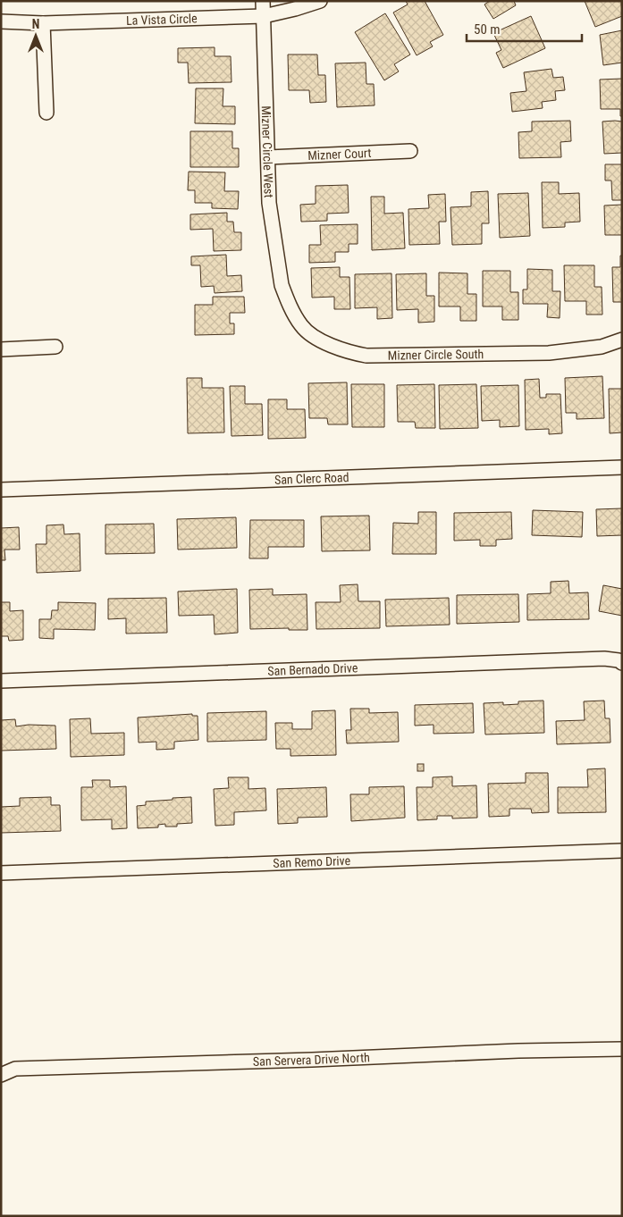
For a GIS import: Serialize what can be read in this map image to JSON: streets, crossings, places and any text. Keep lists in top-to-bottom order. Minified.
{"streets":{"street":["La Vista Circle","Mizner Circle West","Mizner Court","Mizner Circle South","San Clerc Road","San Bernado Drive","San Remo Drive","San Servera Drive North"]},"crossings":[["La Vista Circle","Mizner Circle West"],["Mizner Circle West","Mizner Court"],["Mizner Circle West","Mizner Circle South"]],"scale_bar":"50 m","north":"top"}
